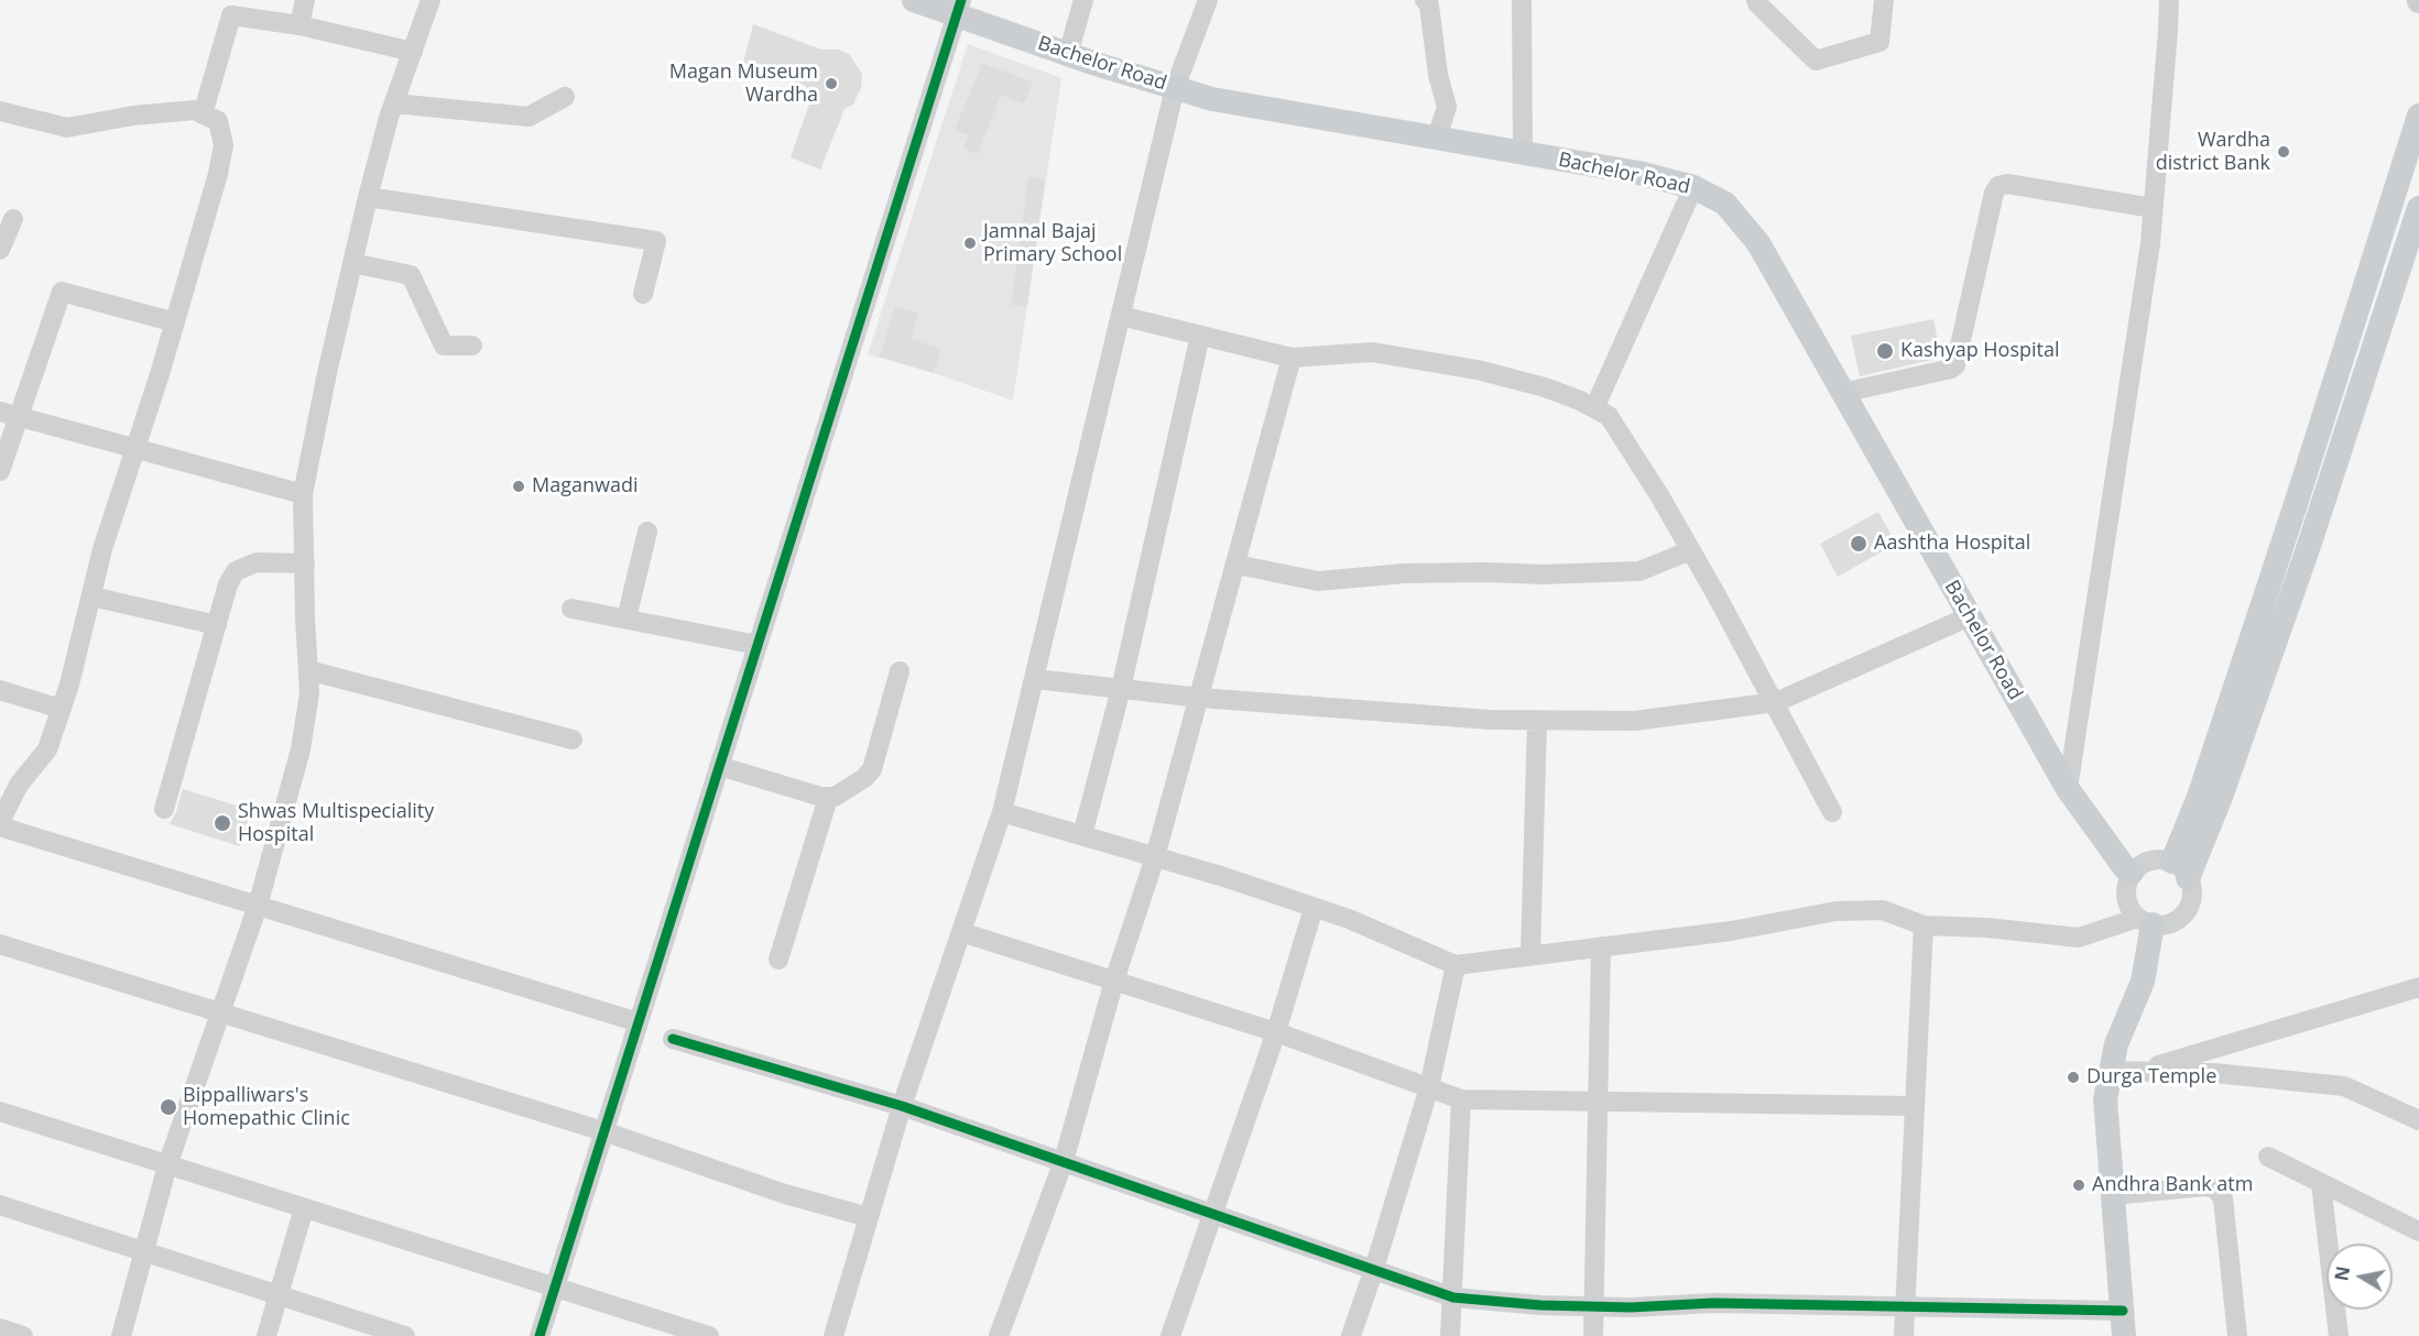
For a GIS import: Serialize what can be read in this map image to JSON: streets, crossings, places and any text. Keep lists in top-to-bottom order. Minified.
{"streets":{"main road":["Bachelor Road"]},"places":["Magan Museum Wardha","Wardha district Bank","Jamnal Bajaj Primary School","Kashyap Hospital","Maganwadi","Aashtha Hospital","Shwas Multispeciality Hospital","Durga Temple","Bippalliwars's Homepathic Clinic","Andhra Bank atm"],"north":"left"}
